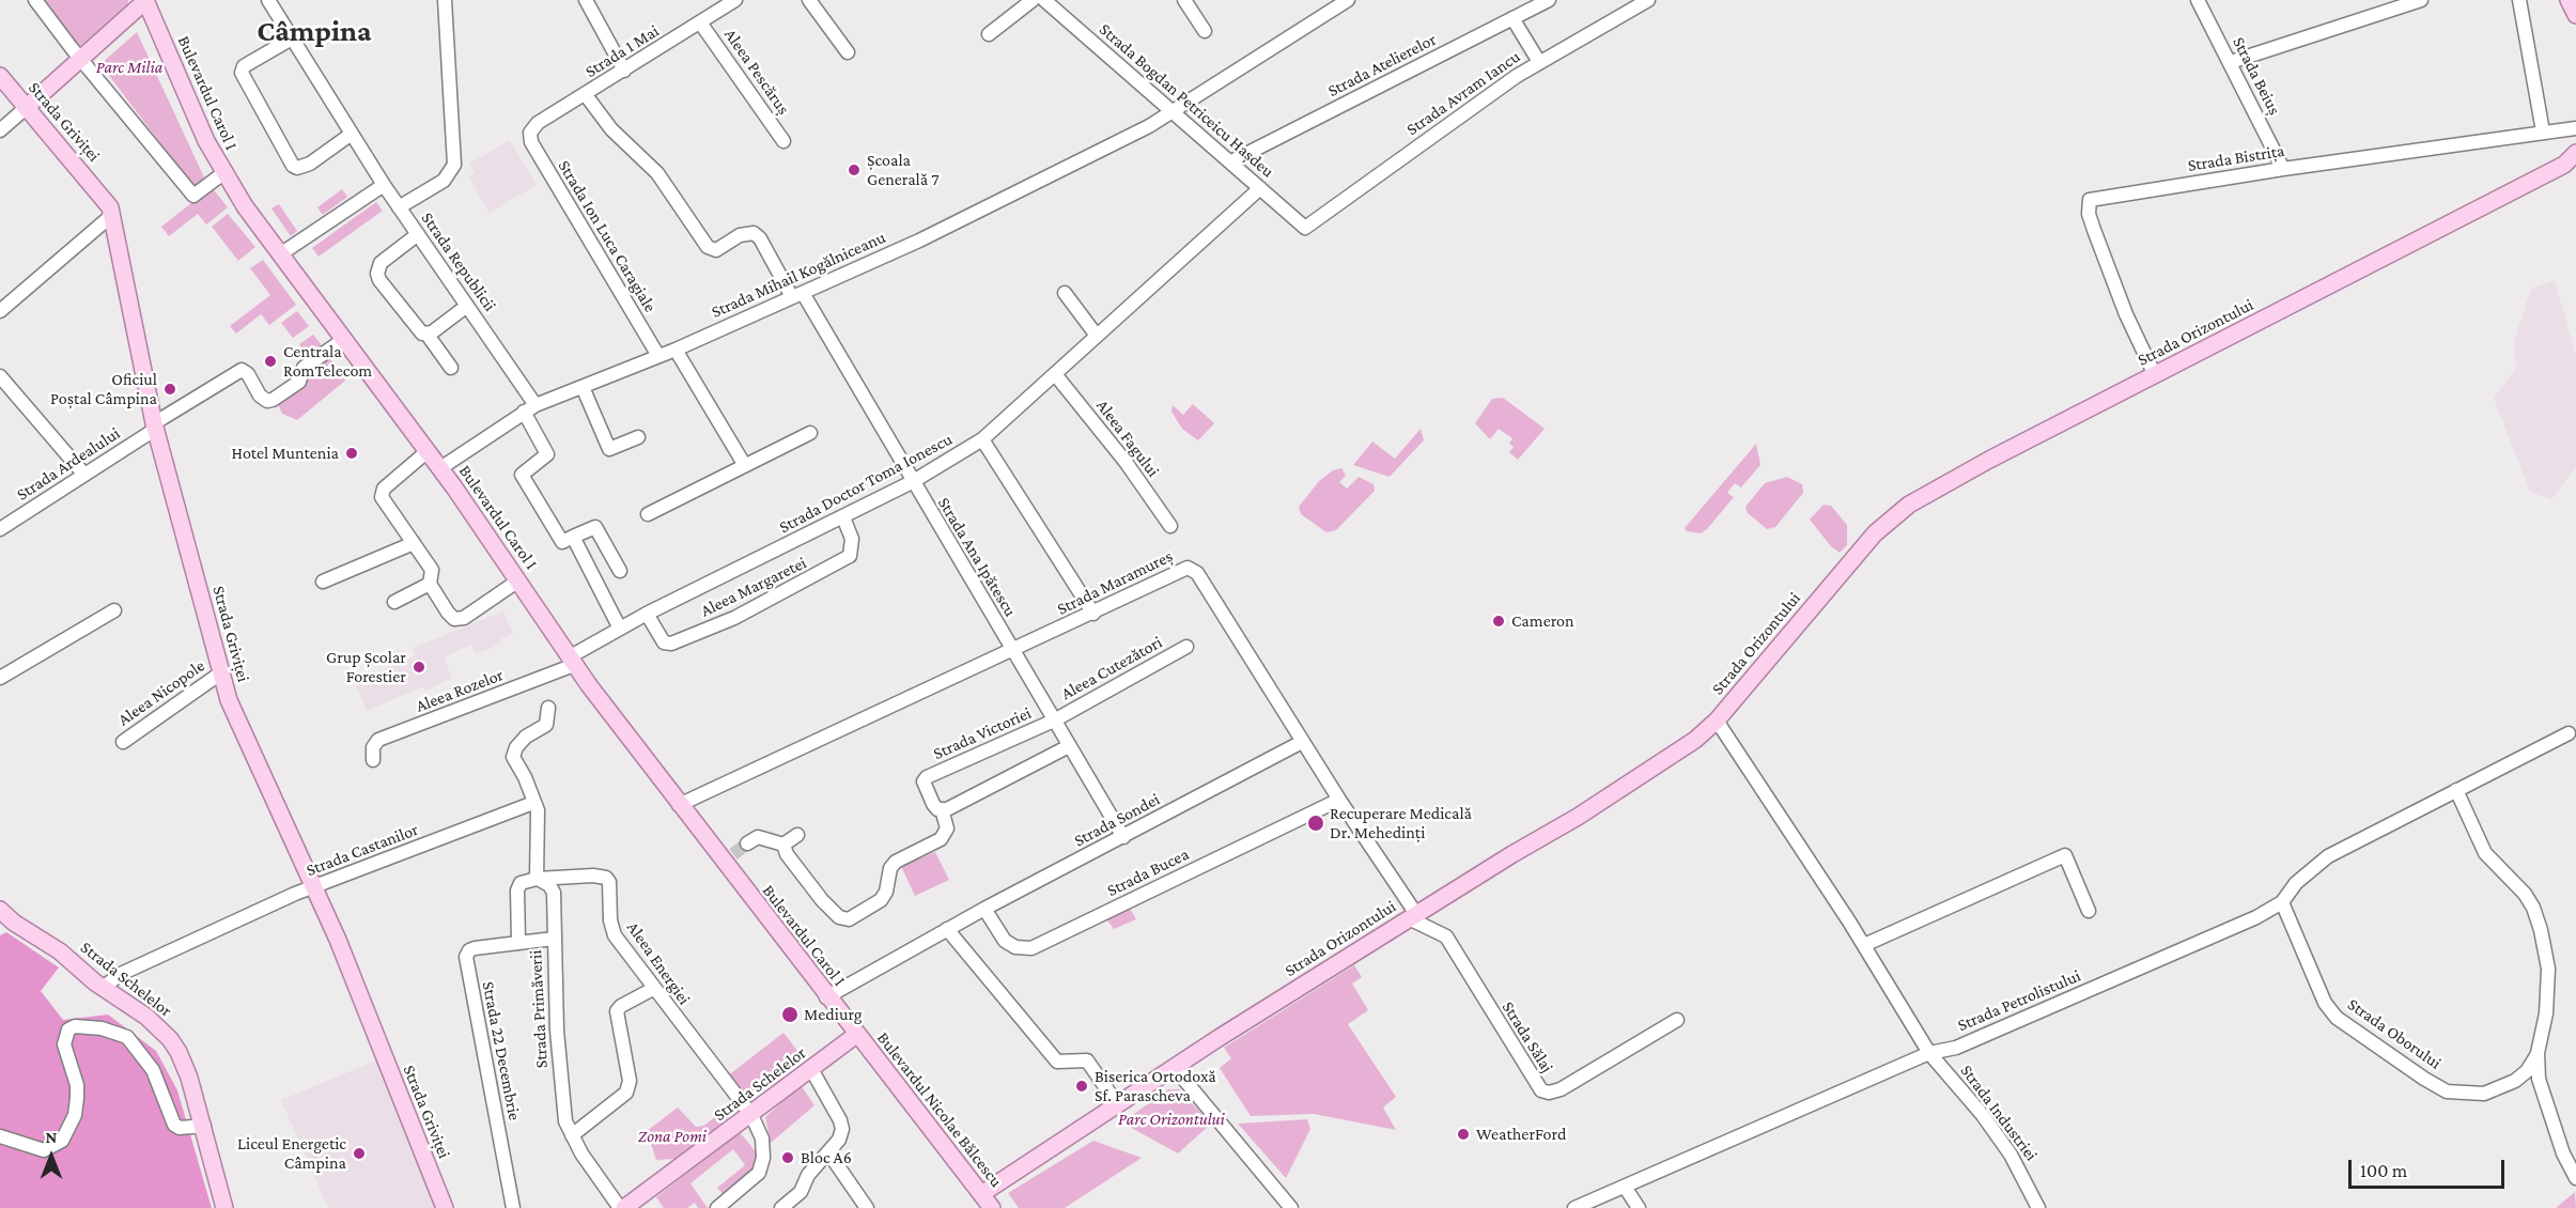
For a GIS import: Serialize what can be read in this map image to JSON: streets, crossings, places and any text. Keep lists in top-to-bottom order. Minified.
{"streets":{"main road":["Bulevardul Carol I","Strada Griviței","Strada Orizontului","Strada Schelelor","Bulevardul Nicolae Bălcescu"],"street":["Strada 1 Mai","Strada Atelierelor","Aleea Pescăruș","Strada Beiuș","Strada Avram Iancu","Strada Bogdan Petriceicu Hașdeu","Strada Bistrița","Strada Ion Luca Caragiale","Strada Republicii","Strada Mihail Kogălniceanu","Aleea Fagului","Strada Ardealului","Strada Doctor Toma Ionescu","Strada Ana Ipătescu","Strada Maramureș","Aleea Margaretei","Aleea Cutezători","Aleea Rozelor","Aleea Nicopole","Strada Victoriei","Strada Sondei","Strada Castanilor","Strada Bucea","Aleea Energiei","Strada Petrolistului","Strada Primăverii","Strada Oborului","Strada Sălaj","Strada 22 Decembrie","Strada Industriei"]},"crossings":[["Strada 1 Mai","Aleea Pescăruș"],["Strada 1 Mai","Strada Ion Luca Caragiale"],["Strada 1 Mai","Strada Ana Ipătescu"],["Strada Atelierelor","Strada Bogdan Petriceicu Hașdeu"],["Strada Beiuș","Strada Bistrița"],["Bulevardul Carol I","Strada Mihail Kogălniceanu"],["Bulevardul Carol I","Strada Ardealului"],["Bulevardul Carol I","Strada Doctor Toma Ionescu"],["Bulevardul Carol I","Strada Maramureș"],["Bulevardul Carol I","Aleea Rozelor"],["Bulevardul Carol I","Strada Sondei"],["Bulevardul Carol I","Strada Schelelor"],["Bulevardul Carol I","Bulevardul Nicolae Bălcescu"],["Strada Avram Iancu","Strada Bogdan Petriceicu Hașdeu"],["Strada Bogdan Petriceicu Hașdeu","Strada Mihail Kogălniceanu"],["Strada Bogdan Petriceicu Hașdeu","Strada Doctor Toma Ionescu"],["Strada Griviței","Strada Ardealului"],["Strada Griviței","Aleea Nicopole"],["Strada Griviței","Strada Castanilor"],["Strada Bistrița","Strada Orizontului"],["Strada Ion Luca Caragiale","Strada Mihail Kogălniceanu"],["Strada Republicii","Strada Mihail Kogălniceanu"],["Strada Mihail Kogălniceanu","Strada Ana Ipătescu"],["Strada Orizontului","Strada Maramureș"],["Strada Orizontului","Strada Sălaj"],["Strada Orizontului","Bulevardul Nicolae Bălcescu"],["Strada Orizontului","Strada Industriei"],["Aleea Fagului","Strada Doctor Toma Ionescu"],["Strada Doctor Toma Ionescu","Strada Ana Ipătescu"],["Strada Doctor Toma Ionescu","Aleea Margaretei"],["Strada Doctor Toma Ionescu","Aleea Rozelor"],["Strada Ana Ipătescu","Strada Maramureș"],["Strada Ana Ipătescu","Aleea Cutezători"],["Strada Ana Ipătescu","Strada Victoriei"],["Strada Ana Ipătescu","Strada Sondei"],["Strada Maramureș","Strada Sondei"],["Strada Maramureș","Strada Bucea"],["Strada Maramureș","Strada Sălaj"],["Aleea Cutezători","Strada Victoriei"],["Strada Sondei","Strada Bucea"],["Strada Castanilor","Strada Schelelor"],["Aleea Energiei","Strada Schelelor"],["Aleea Energiei","Strada Primăverii"],["Strada Schelelor","Strada Primăverii"],["Strada Schelelor","Bulevardul Nicolae Bălcescu"],["Strada Petrolistului","Strada Oborului"],["Strada Petrolistului","Strada Industriei"],["Strada Primăverii","Strada 22 Decembrie"]],"districts":["Câmpina"],"parks":["Parc Milia","Parc Orizontului","Zona Pomi"],"places":["Școala Generală 7","Centrala RomTelecom","Oficiul Poștal Câmpina","Hotel Muntenia","Cameron","Grup Școlar Forestier","Recuperare Medicală Dr. Mehedinți","Mediurg","Biserica Ortodoxă Sf. Parascheva","WeatherFord","Liceul Energetic Câmpina","Bloc A6"],"scale_bar":"100 m","north":"top"}
